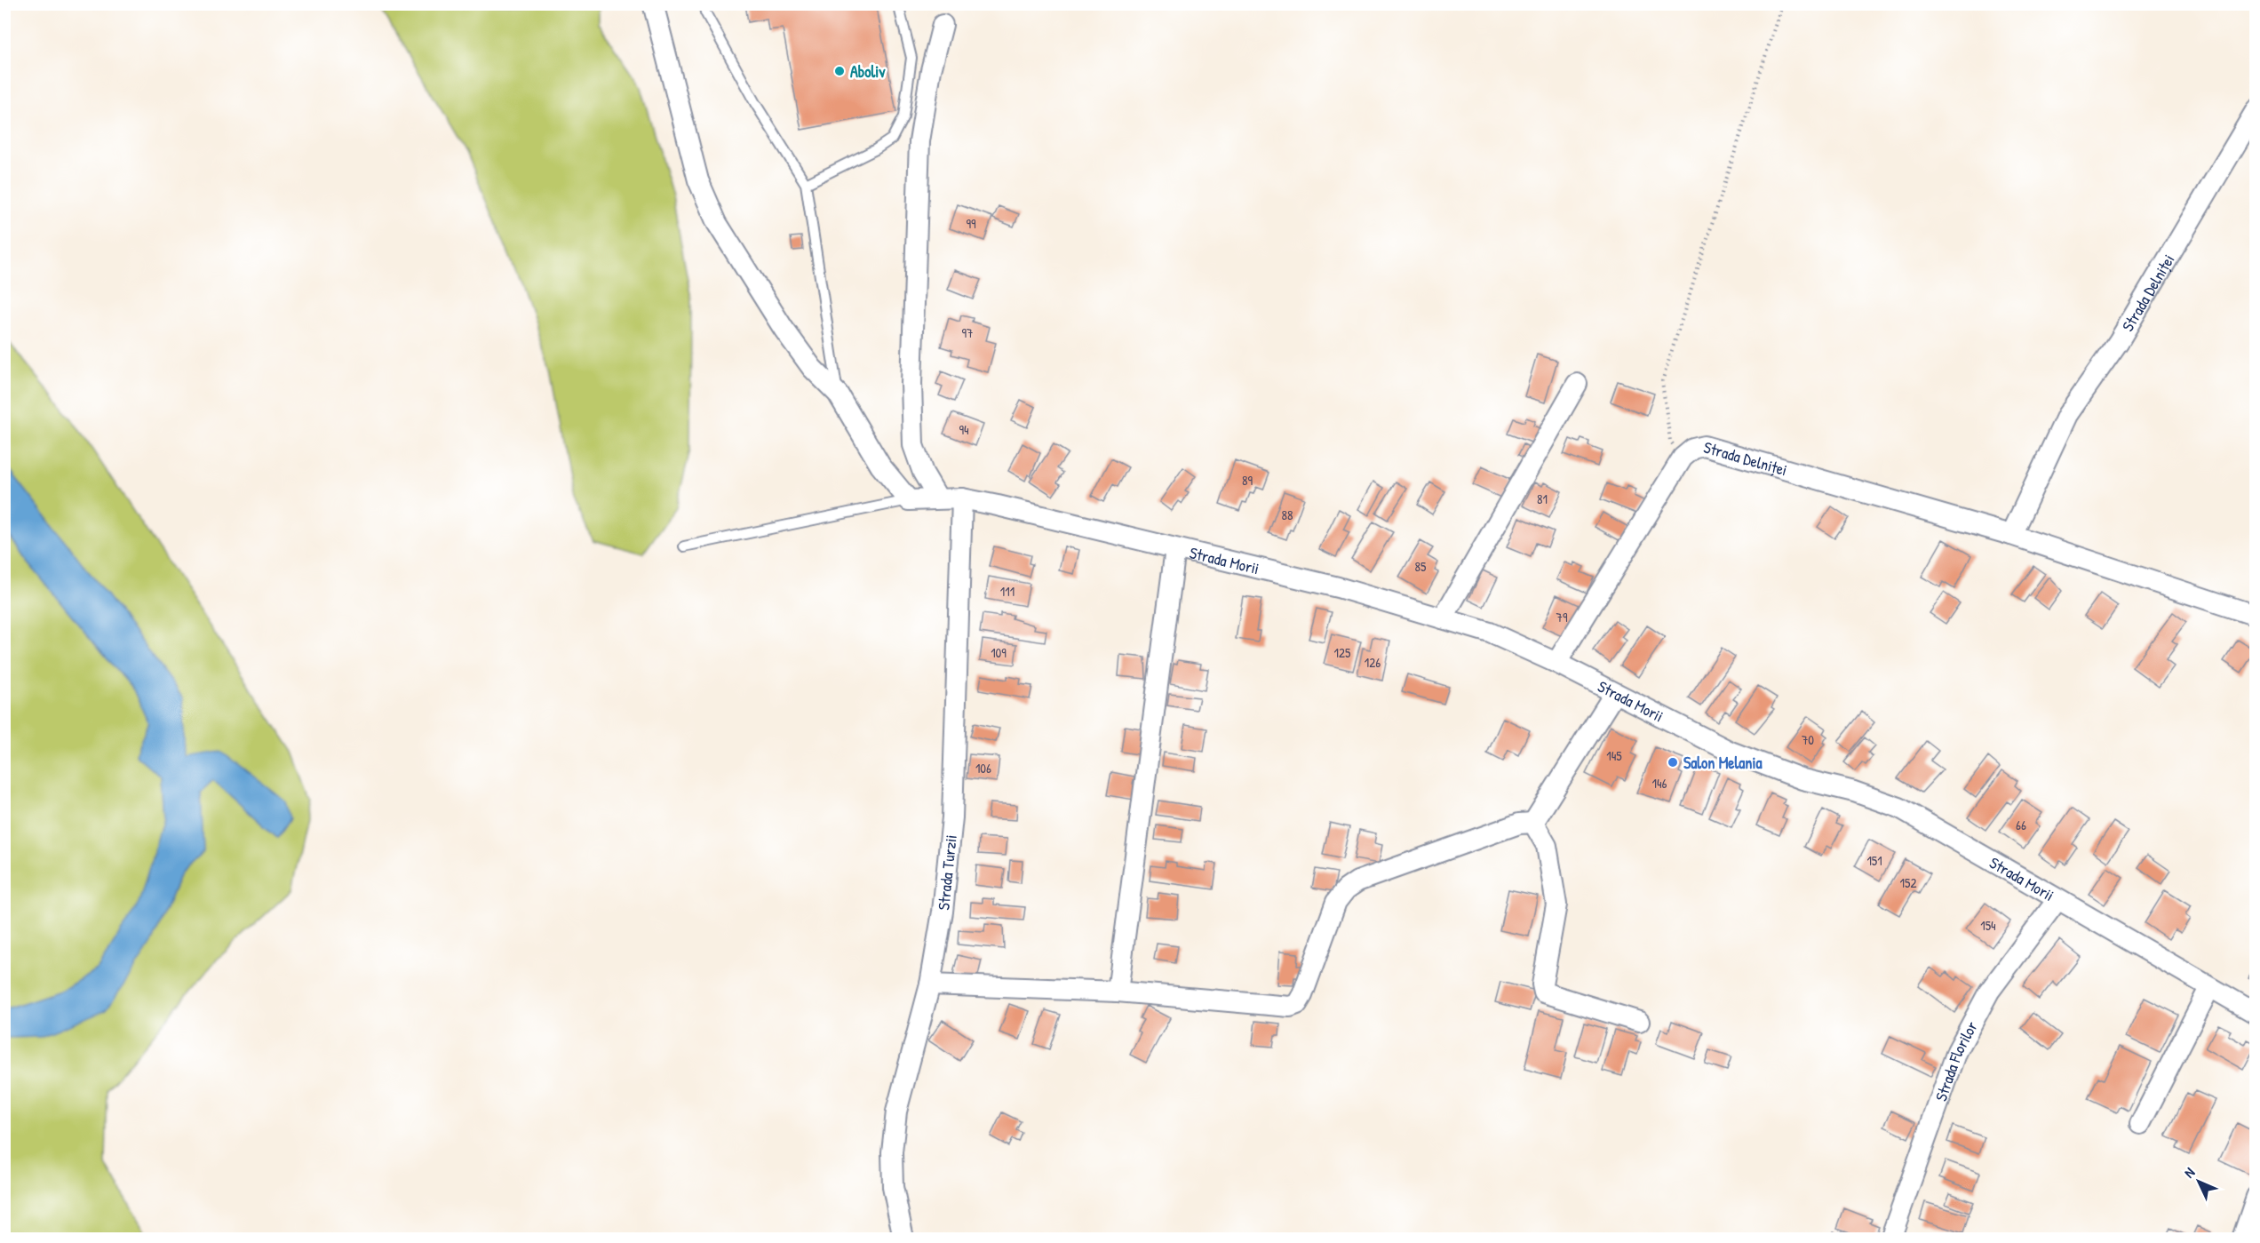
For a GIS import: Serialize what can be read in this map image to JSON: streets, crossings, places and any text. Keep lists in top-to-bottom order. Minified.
{"streets":{"street":["Strada Delniței","Strada Morii","Strada Turzii","Strada Florilor"]},"crossings":[["Strada Delniței","Strada Morii"],["Strada Morii","Strada Turzii"],["Strada Morii","Strada Florilor"]],"places":["Aboliv","Salon Melania"],"house_numbers":["99","97","94","89","81","88","85","111","79","109","125","126","70","145","106","146","66","151","152","154"],"north":"top left"}
